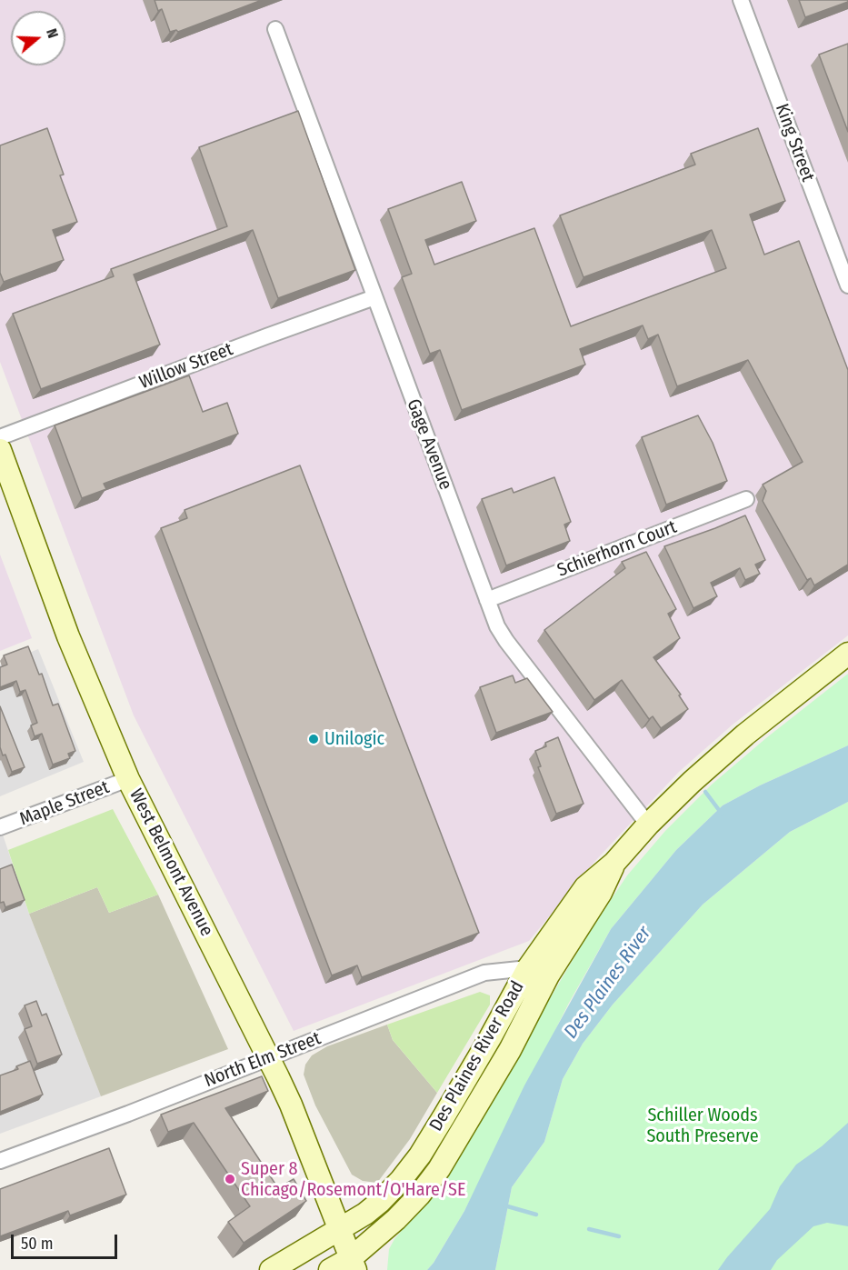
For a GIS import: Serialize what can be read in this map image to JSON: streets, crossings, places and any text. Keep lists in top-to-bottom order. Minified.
{"streets":{"main road":["West Belmont Avenue","Des Plaines River Road"],"street":["King Street","Willow Street","Gage Avenue","Schierhorn Court","Maple Street","North Elm Street"]},"crossings":[["Willow Street","Gage Avenue"],["Gage Avenue","Schierhorn Court"],["Gage Avenue","Des Plaines River Road"],["Maple Street","West Belmont Avenue"],["West Belmont Avenue","Des Plaines River Road"],["West Belmont Avenue","North Elm Street"],["Des Plaines River Road","North Elm Street"]],"water":["Des Plaines River"],"parks":["Schiller Woods South Preserve"],"places":["Unilogic","Super 8 Chicago/Rosemont/O'Hare/SE"],"scale_bar":"50 m","north":"right"}
